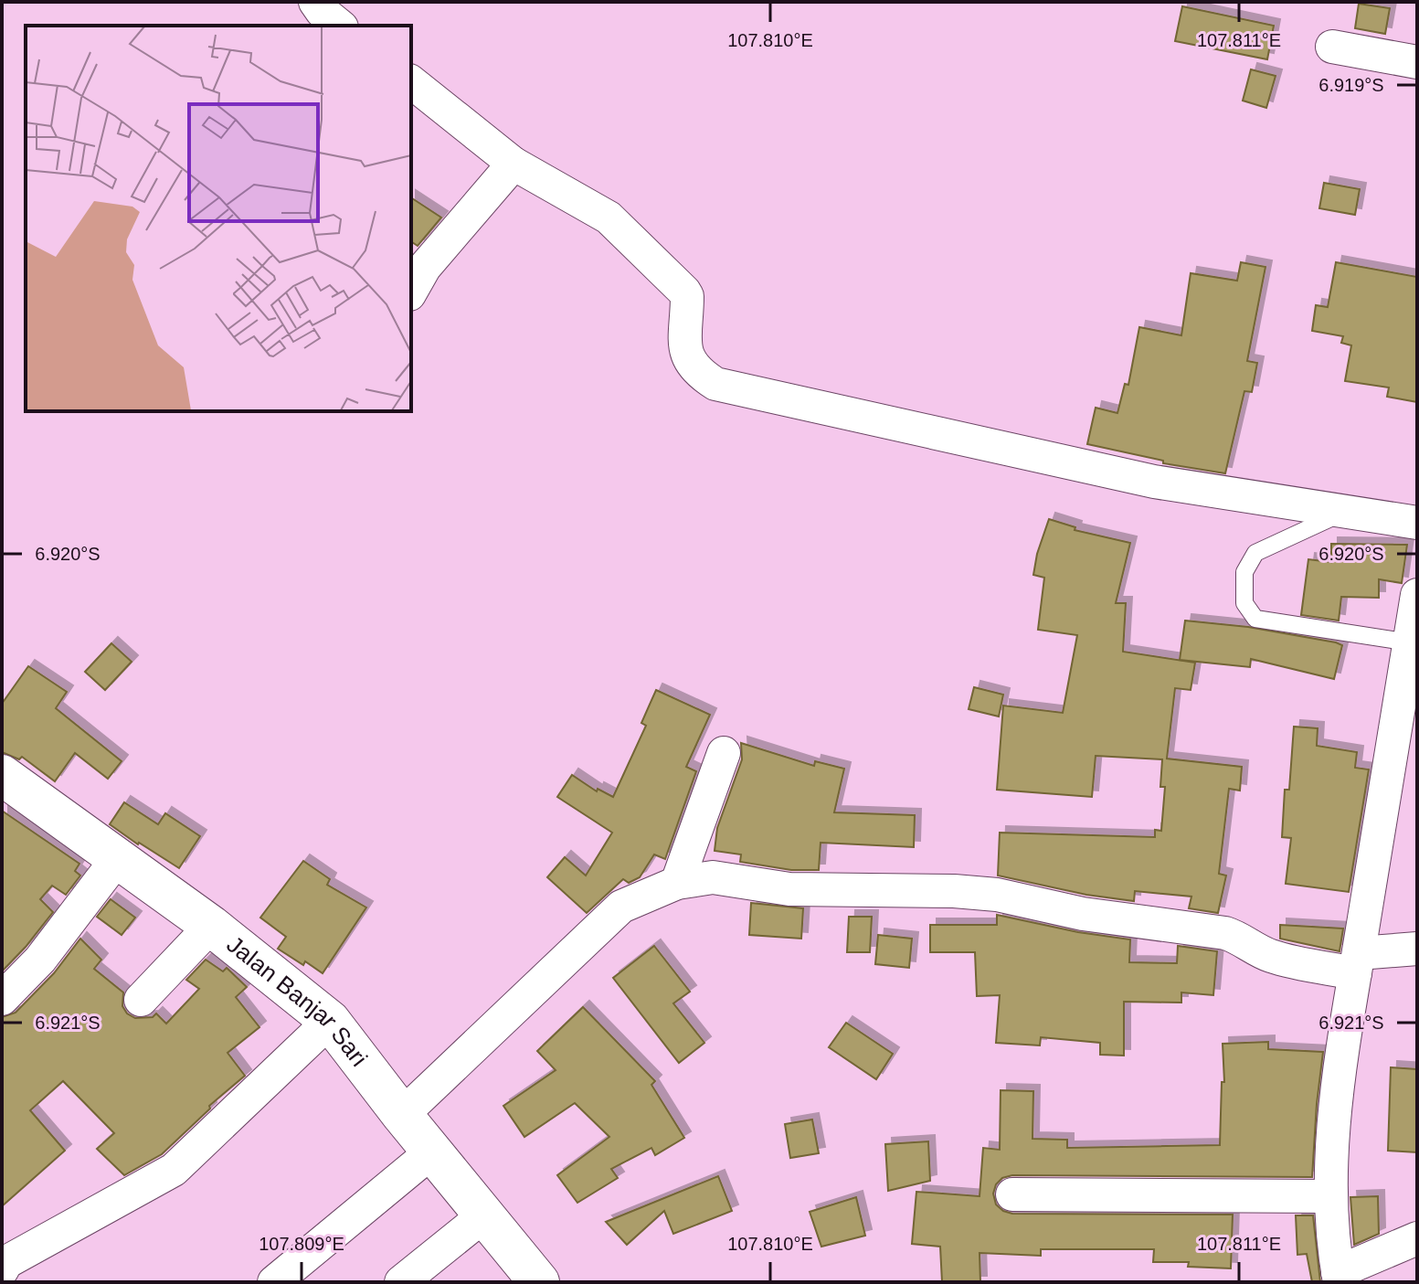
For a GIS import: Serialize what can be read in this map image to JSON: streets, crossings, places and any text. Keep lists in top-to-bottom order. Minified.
{"streets":{"street":["Jalan Banjar Sari"]},"coordinates":["107.810°E","107.811°E","6.919°S","6.920°S","6.921°S","107.809°E"]}
